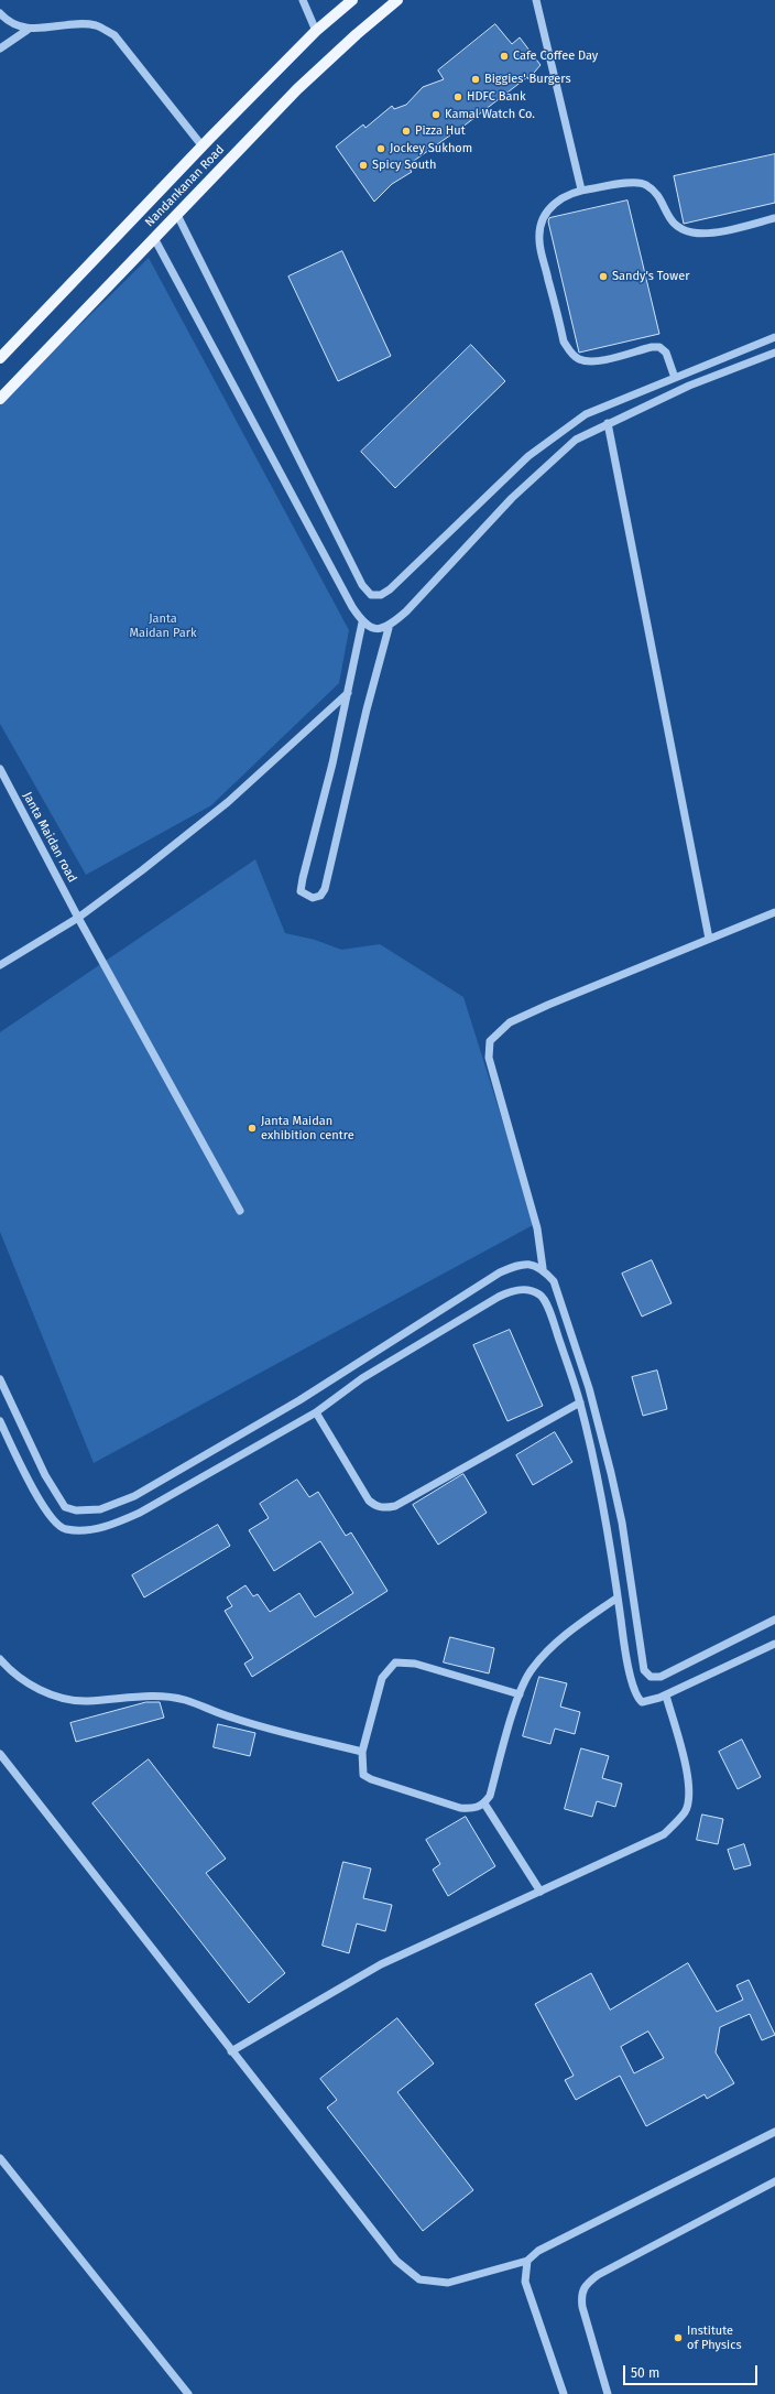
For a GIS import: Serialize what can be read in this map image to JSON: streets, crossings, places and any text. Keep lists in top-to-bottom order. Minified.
{"streets":{"main road":["Nandankanan Road"],"street":["Janta Maidan road"]},"parks":["Janta Maidan Park"],"places":["Cafe Coffee Day","Biggies' Burgers","HDFC Bank","Kamal Watch Co.","Pizza Hut","Jockey Sukhom","Spicy South","Sandy's Tower","Janta Maidan exhibition centre","Institute of Physics"],"scale_bar":"50 m"}
